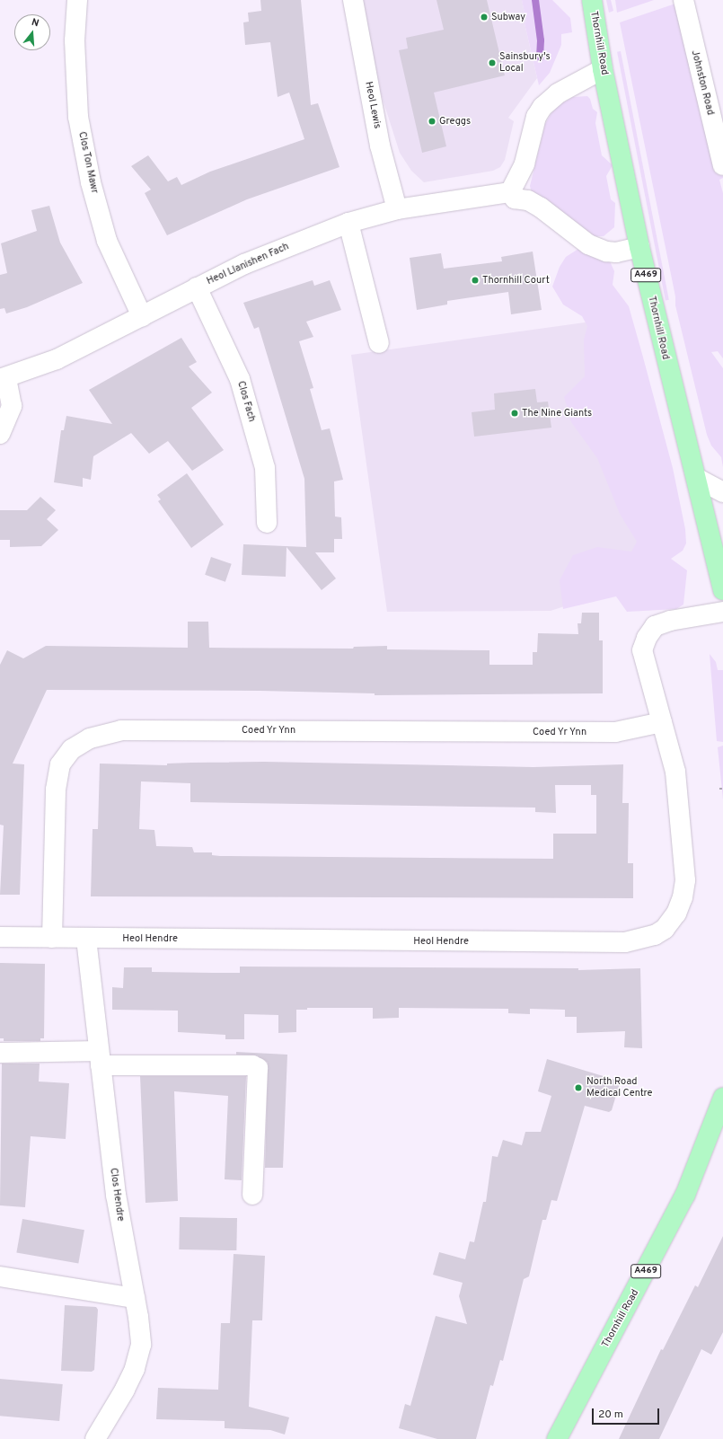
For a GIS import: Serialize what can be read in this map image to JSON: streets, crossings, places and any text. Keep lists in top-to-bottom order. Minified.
{"streets":{"main road":["Thornhill Road","A469"],"street":["Johnston Road","Heol Lewis","Clos Ton Mawr","Heol Llanishen Fach","Clos Fach","Coed Yr Ynn","Heol Hendre","Clos Hendre"]},"crossings":[["Heol Lewis","Heol Llanishen Fach"],["Clos Ton Mawr","Heol Llanishen Fach"],["Heol Llanishen Fach","Clos Fach"],["Coed Yr Ynn","Heol Hendre"],["Heol Hendre","Clos Hendre"]],"places":["Subway","Sainsbury's Local","Greggs","Thornhill Court","The Nine Giants","North Road Medical Centre"],"scale_bar":"20 m","north":"top"}
